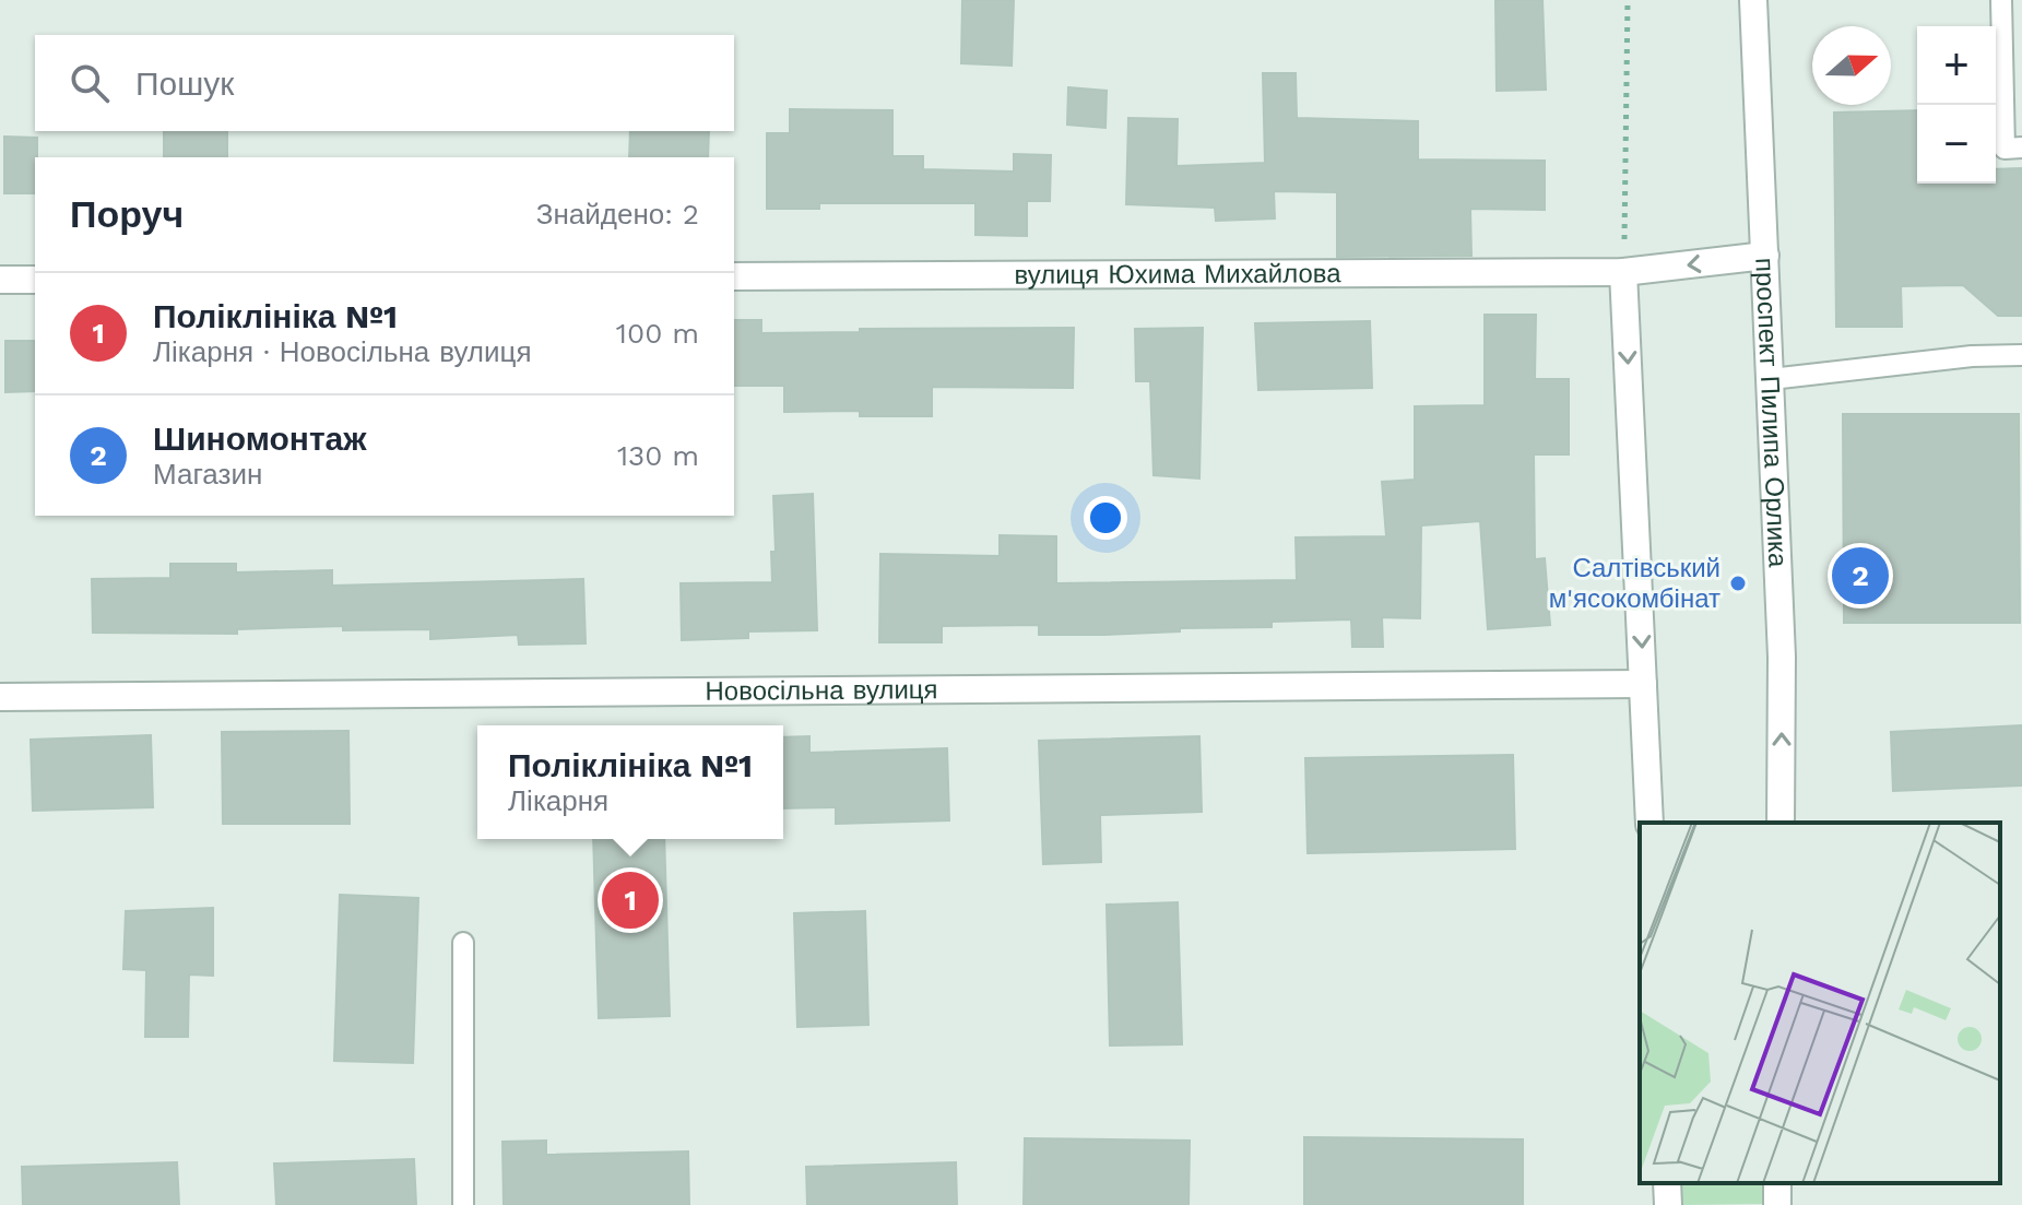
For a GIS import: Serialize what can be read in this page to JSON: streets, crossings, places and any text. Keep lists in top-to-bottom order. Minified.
{"streets":{"street":["вулиця Юхима Михайлова","проспект Пилипа Орлика","Новосільна вулиця"]},"crossings":[["вулиця Юхима Михайлова","проспект Пилипа Орлика"]],"places":["Салтівський м'ясокомбінат"],"north":"right","page":{"map_buttons":["+","−"],"search":"Пошук","heading":["Поруч","Знайдено: 2"],"list":[{"mark":"1","name":"Поліклініка №1","note":"Лікарня · Новосільна вулиця","value":"100 m"},{"mark":"2","name":"Шиномонтаж","note":"Магазин","value":"130 m"}],"pins":["2","1"],"popup":["Поліклініка №1","Лікарня"]}}
